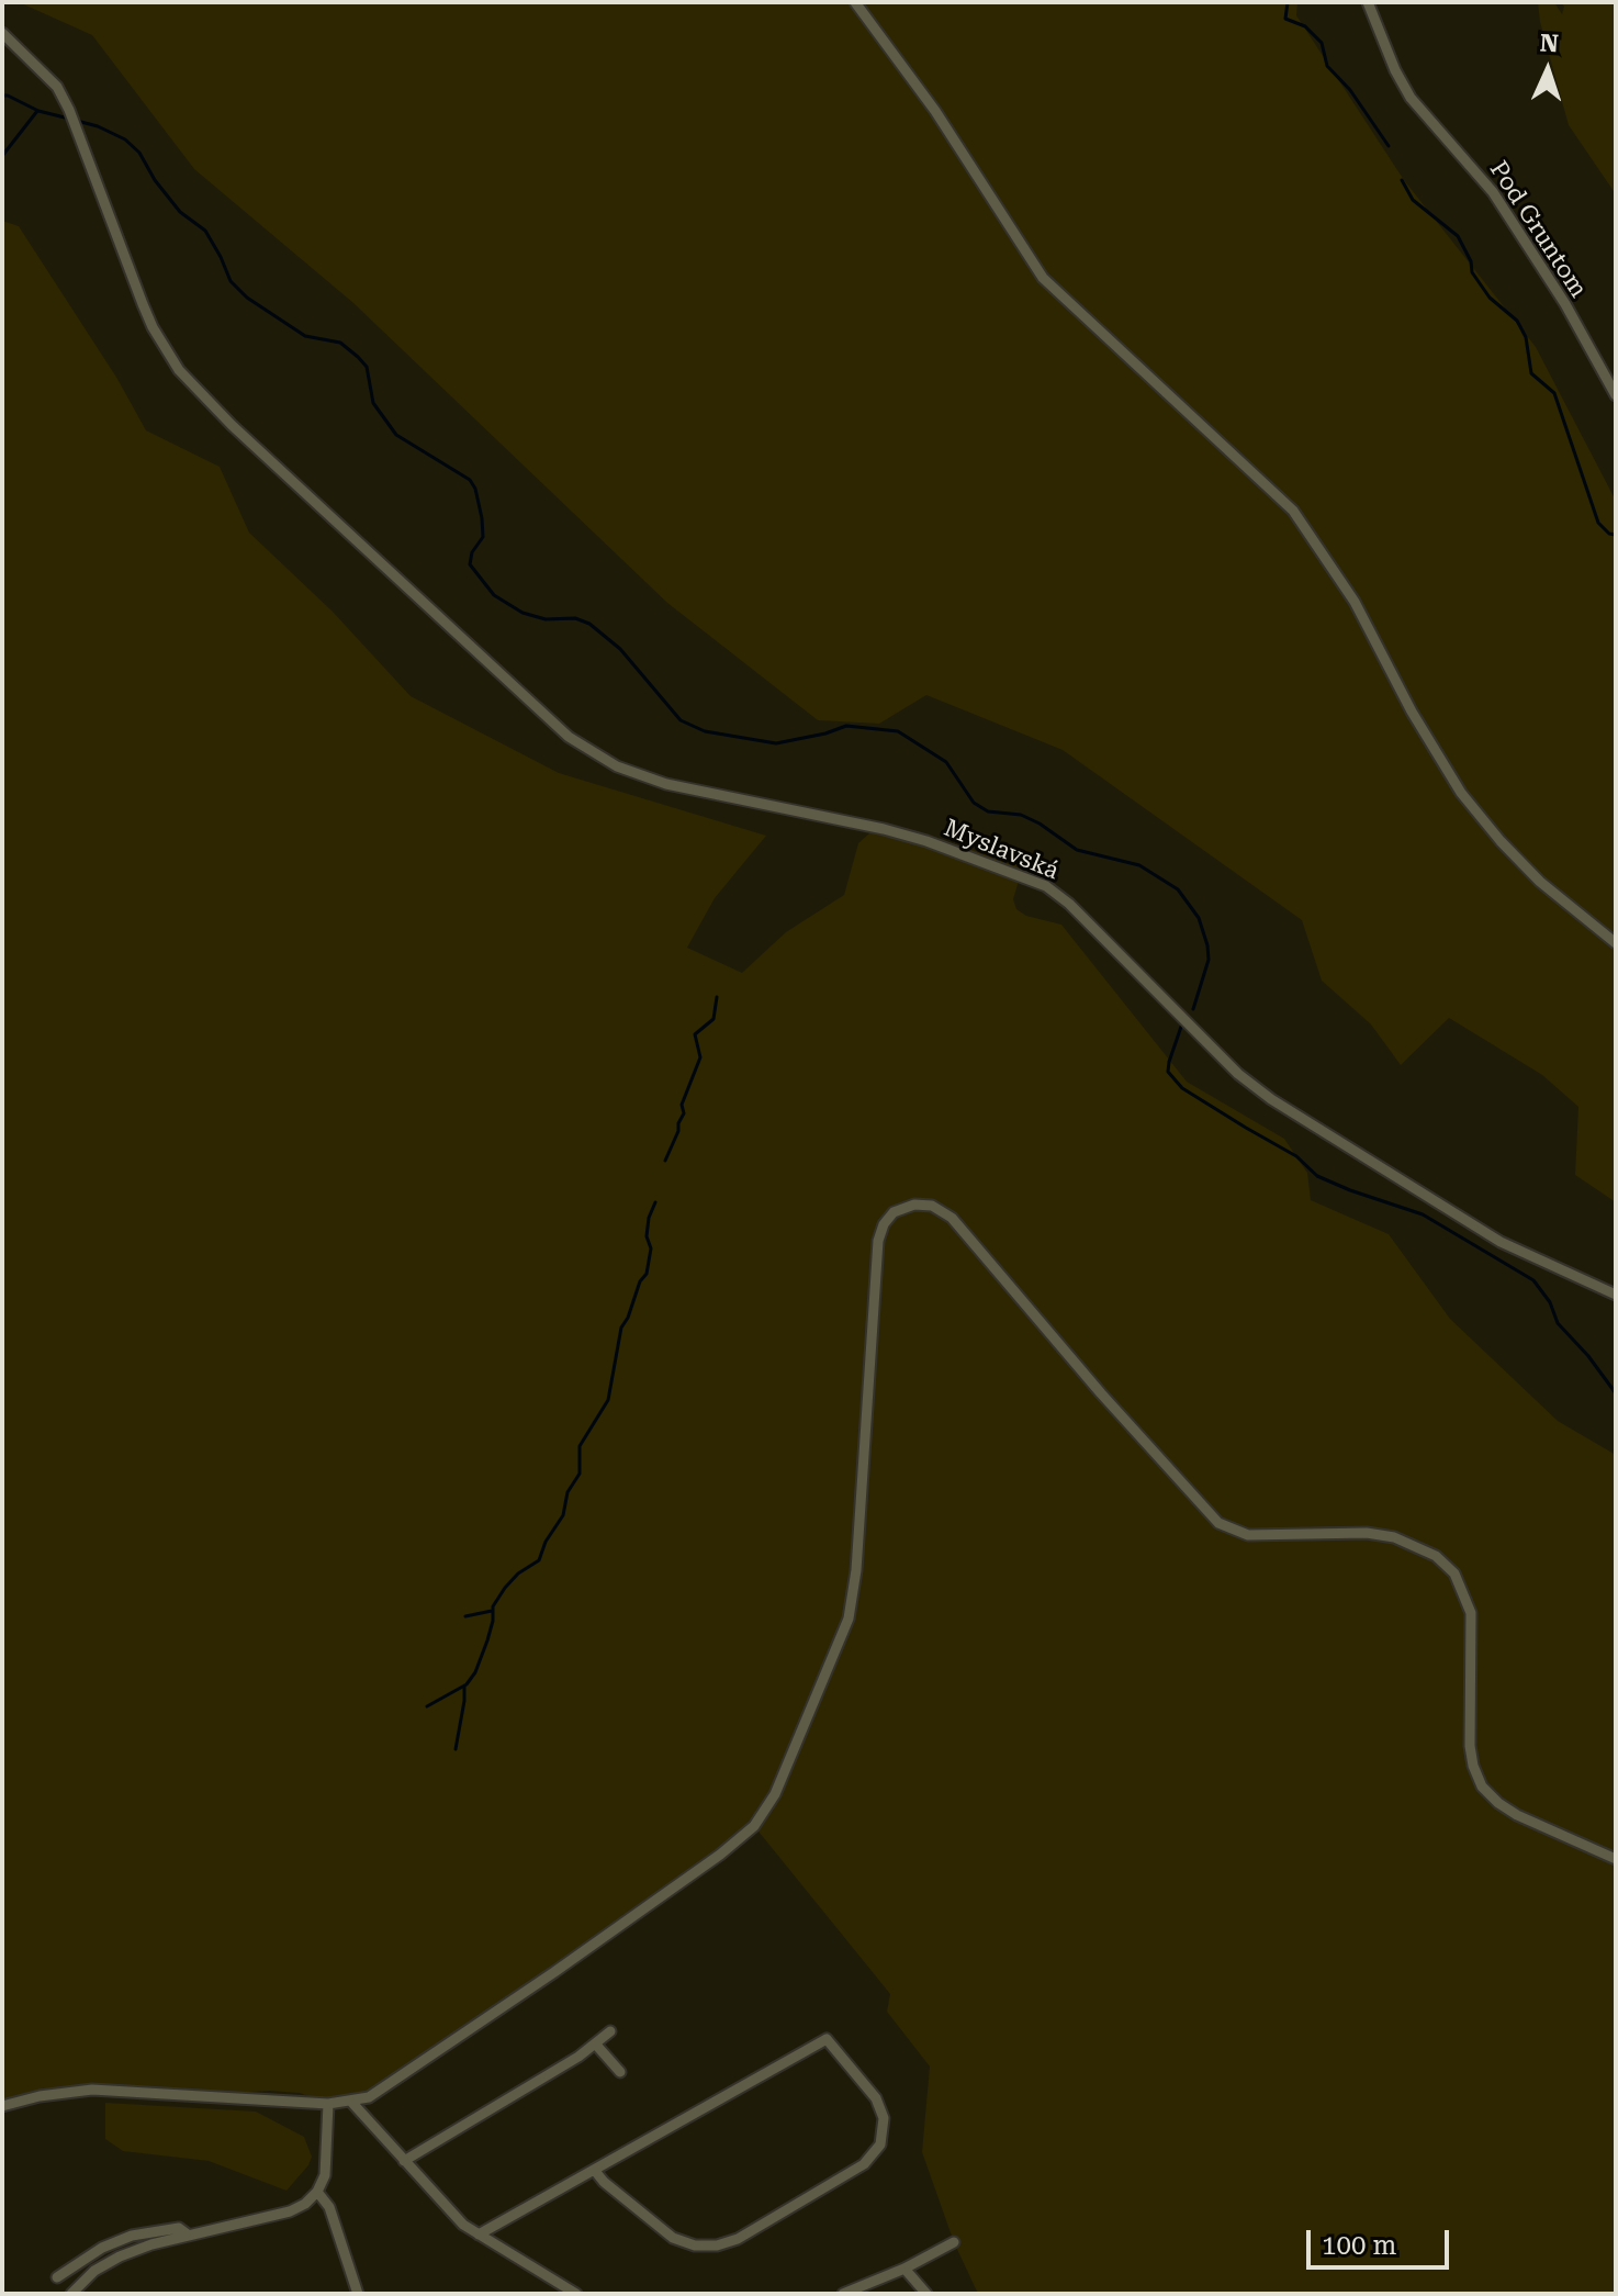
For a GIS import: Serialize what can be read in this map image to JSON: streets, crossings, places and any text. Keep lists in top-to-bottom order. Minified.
{"streets":{"street":["Pod Gruntom","Myslavská"]},"scale_bar":"100 m","north":"top"}
